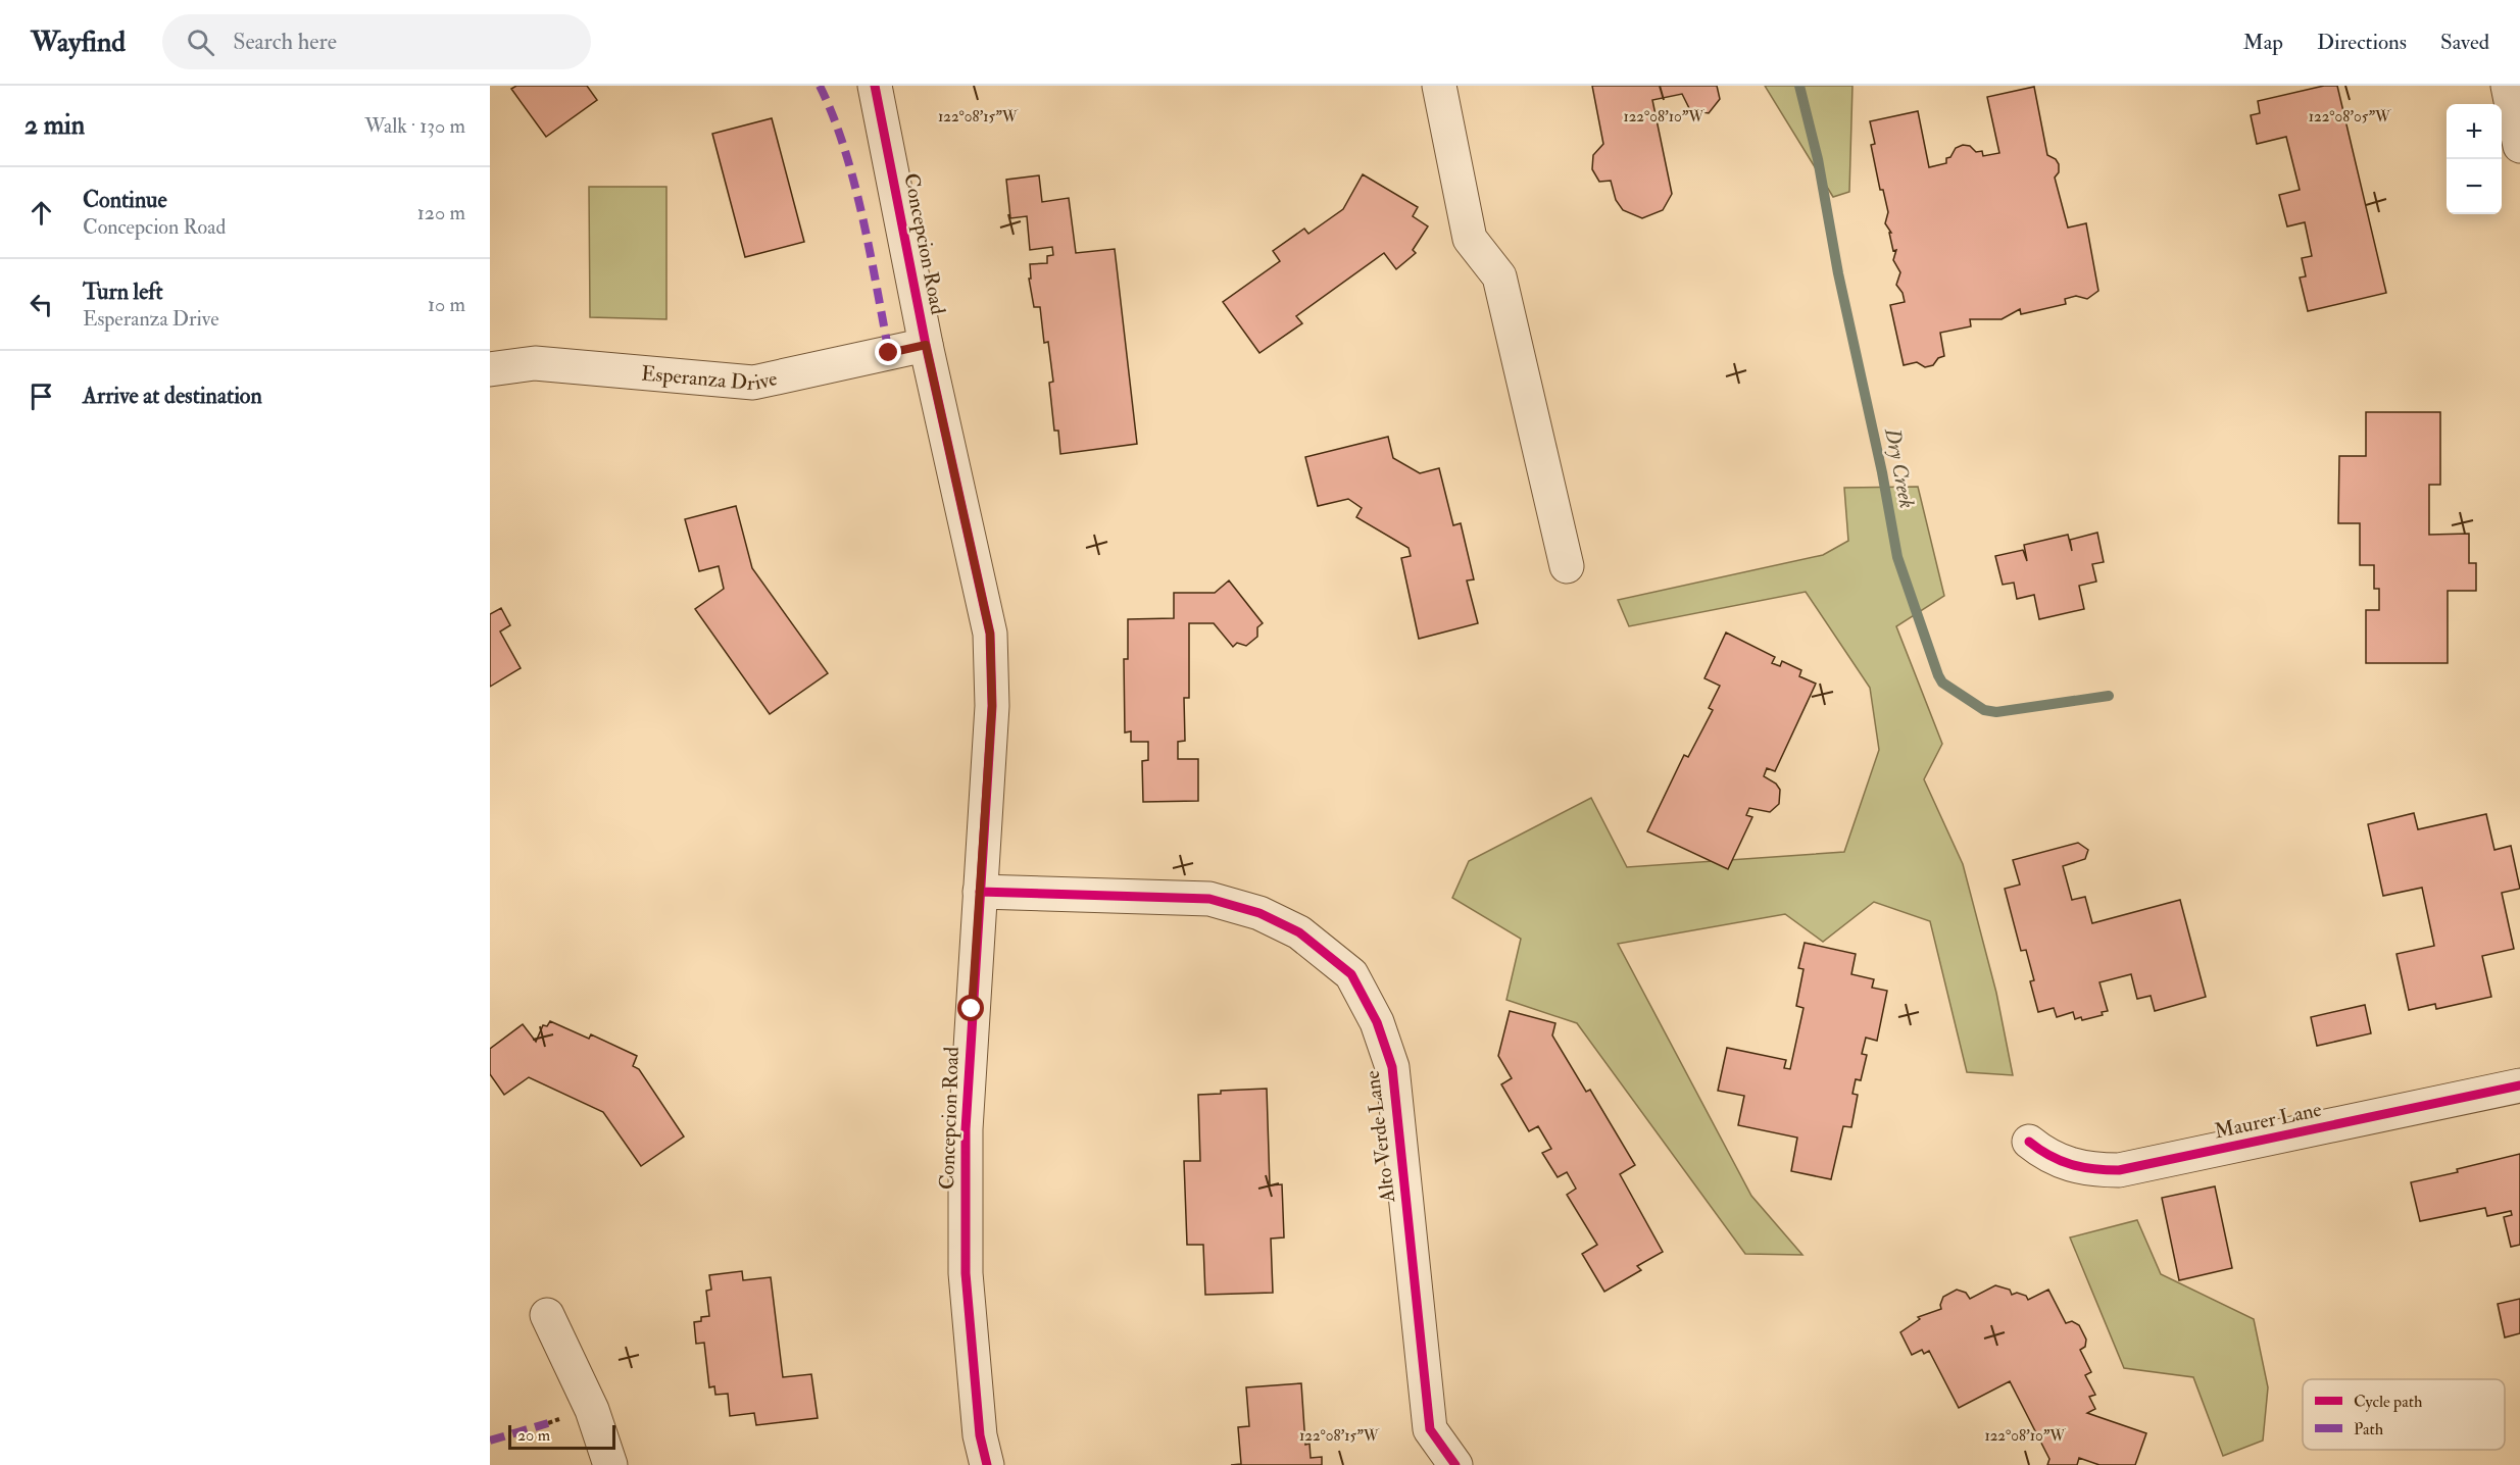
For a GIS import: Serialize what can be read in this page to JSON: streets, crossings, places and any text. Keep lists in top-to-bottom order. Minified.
{"streets":{"street":["Concepcion Road","Esperanza Drive","Maurer Lane","Alto Verde Lane"]},"crossings":[["Concepcion Road","Esperanza Drive"],["Concepcion Road","Alto Verde Lane"]],"water":["Dry Creek"],"legend":["Cycle path","Path"],"scale_bar":"20 m","page":{"header":"Wayfind","search":"Search here","nav":["Map","Directions","Saved"],"heading":["2 min","Walk · 130 m"],"map_buttons":["+","−"],"list":[["Continue","Concepcion Road","120 m"],["Turn left","Esperanza Drive","10 m"],"Arrive at destination"],"scale":"20 m"},"coordinates":["122°08'15\"W","122°08'10\"W","122°08'05\"W"]}
